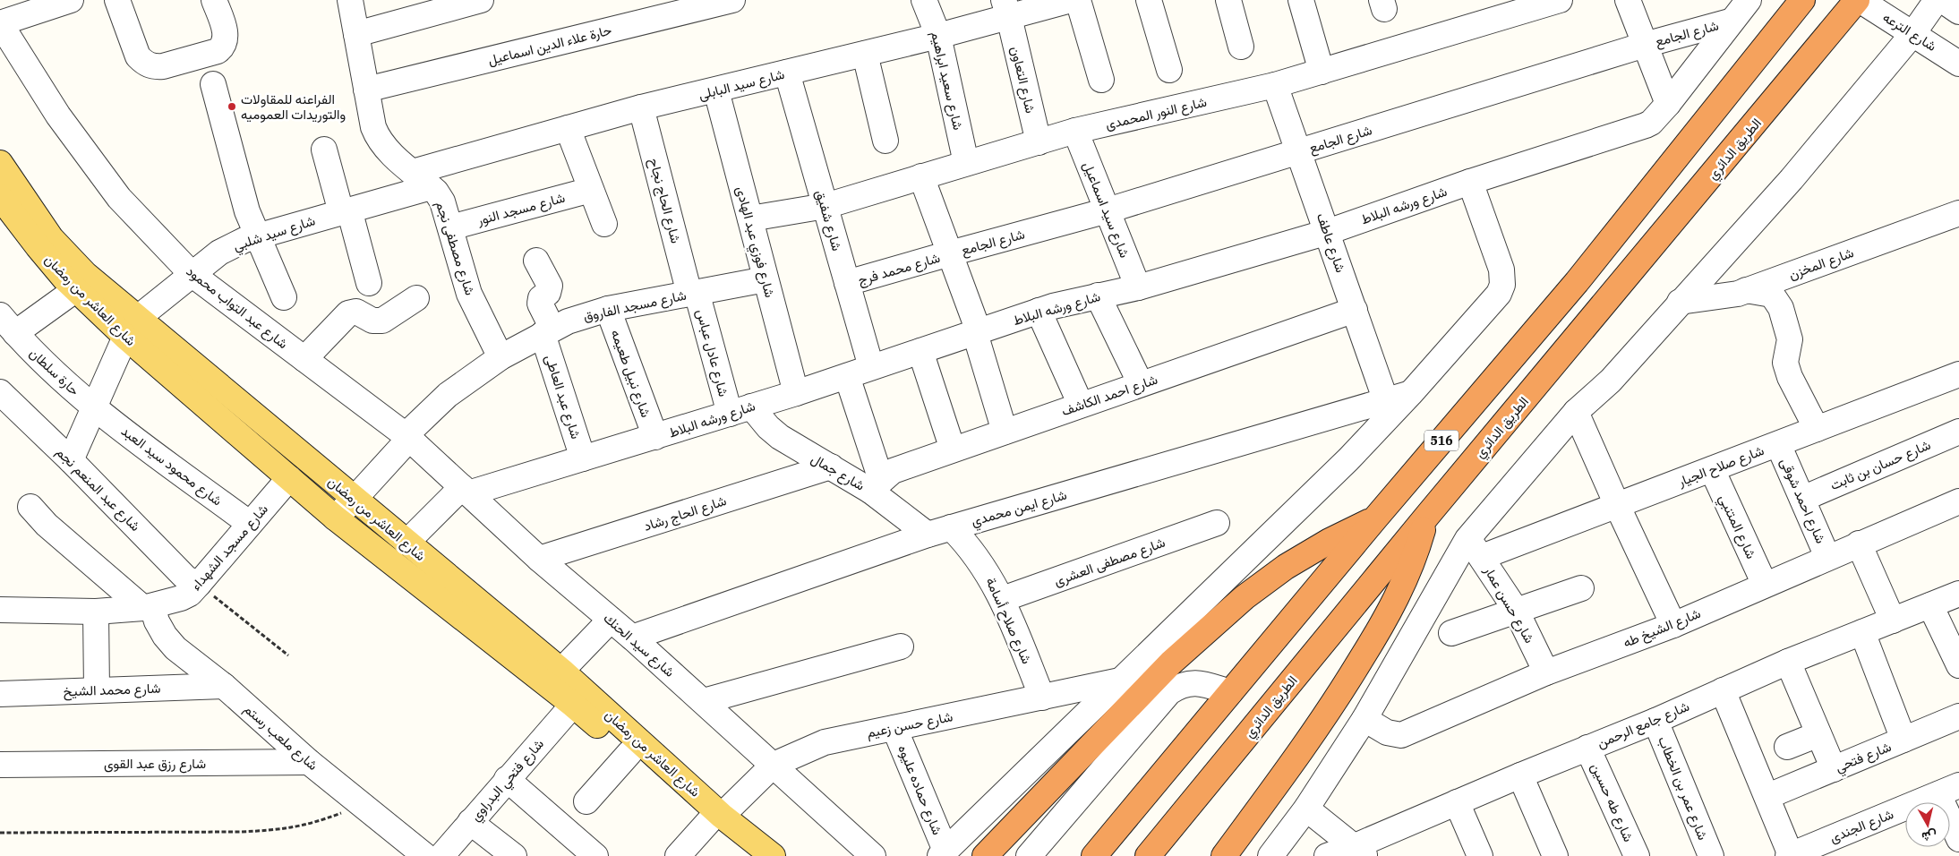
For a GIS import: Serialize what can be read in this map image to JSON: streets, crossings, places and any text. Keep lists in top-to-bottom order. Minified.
{"streets":{"highway":["الطريق الدائري","516"],"main road":["شارع العاشر من رمضان"],"street":["شارع الترعه","شارع الجامع","حارة علاء الدين اسماعيل","شارع التعاون","شارع سعيد ابراهيم","شارع سيد البابلى","شارع النور المحمدى","شارع الحاج نجاح","شارع ورشه البلاط","شارع مسجد النور","شارع سيد اسماعيل","شارع شفيق","شارع سيد شلبي","شارع فوزي عبد الهادى","شارع عاطف","شارع مصطفى نجم","شارع المخزن","شارع محمد فرج","شارع مسجد الفاروق","شارع عبد التواب محمود","شارع عادل عباس","حارة سلطان","شارع نبيل طعيمه","شارع احمد الكاشف","شارع عبد العاطى","شارع حسان بن ثابت","شارع محمود سيد العبد","شارع صلاح الجيار","شارع جمال","شارع عبد المنعم نجم","شارع احمد شوقى","شارع ايمن محمدي","شارع الحاج رشاد","شارع المتنبي","شارع مسجد الشهداء","شارع مصطفى العشرى","شارع حسن عمار","شارع صلاح أسامة","شارع الشيخ طه","شارع سيد الحنك","شارع محمد الشيخ","شارع حسن زعيم","شارع جامع الرحمن","شارع ملعب رستم","شارع فتحي","شارع رزق عبد القوى","شارع فتحي البدراوي","شارع عمر بن الخطاب","شارع حماده عليوه","شارع طه حسين","شارع الجندى"]},"crossings":[["شارع الترعه","الطريق الدائري"],["شارع الجامع","شارع سيد اسماعيل"],["شارع الجامع","شارع عاطف"],["شارع الجامع","شارع محمد فرج"],["حارة علاء الدين اسماعيل","شارع مصطفى نجم"],["شارع التعاون","شارع سيد البابلى"],["شارع التعاون","شارع النور المحمدى"],["شارع سعيد ابراهيم","شارع سيد البابلى"],["شارع سعيد ابراهيم","شارع النور المحمدى"],["شارع سيد البابلى","شارع الحاج نجاح"],["شارع سيد البابلى","شارع شفيق"],["شارع سيد البابلى","شارع سيد شلبي"],["شارع سيد البابلى","شارع فوزي عبد الهادى"],["شارع سيد البابلى","شارع مصطفى نجم"],["شارع النور المحمدى","شارع سيد اسماعيل"],["شارع النور المحمدى","شارع شفيق"],["شارع النور المحمدى","شارع فوزي عبد الهادى"],["شارع النور المحمدى","شارع عاطف"],["شارع الحاج نجاح","شارع مسجد الفاروق"],["شارع الحاج نجاح","شارع عادل عباس"],["شارع ورشه البلاط","شارع سيد اسماعيل"],["شارع ورشه البلاط","شارع شفيق"],["شارع ورشه البلاط","شارع فوزي عبد الهادى"],["شارع ورشه البلاط","شارع عاطف"],["شارع ورشه البلاط","شارع عادل عباس"],["شارع ورشه البلاط","شارع نبيل طعيمه"],["شارع ورشه البلاط","شارع عبد العاطى"],["شارع ورشه البلاط","شارع جمال"],["شارع ورشه البلاط","شارع سيد الحنك"],["شارع مسجد النور","شارع مصطفى نجم"],["شارع شفيق","شارع محمد فرج"],["شارع سيد شلبي","شارع مصطفى نجم"],["شارع سيد شلبي","شارع العاشر من رمضان"],["شارع سيد شلبي","شارع عبد التواب محمود"],["شارع فوزي عبد الهادى","شارع مسجد الفاروق"],["شارع عاطف","شارع احمد الكاشف"],["شارع عاطف","شارع ايمن محمدي"],["شارع مصطفى نجم","شارع مسجد الفاروق"],["شارع العاشر من رمضان","شارع مسجد الفاروق"],["شارع العاشر من رمضان","شارع مسجد الشهداء"],["شارع العاشر من رمضان","شارع حسن زعيم"],["شارع العاشر من رمضان","شارع فتحي البدراوي"],["شارع مسجد الفاروق","شارع عبد التواب محمود"],["شارع مسجد الفاروق","شارع عادل عباس"],["شارع مسجد الفاروق","شارع نبيل طعيمه"],["شارع مسجد الفاروق","شارع عبد العاطى"],["شارع مسجد الفاروق","شارع سيد الحنك"],["شارع عبد التواب محمود","شارع سيد الحنك"],["شارع عادل عباس","شارع جمال"],["حارة سلطان","شارع محمود سيد العبد"],["شارع احمد الكاشف","شارع جمال"],["شارع حسان بن ثابت","شارع احمد شوقى"],["شارع محمود سيد العبد","شارع مسجد الشهداء"],["شارع صلاح الجيار","شارع احمد شوقى"],["شارع صلاح الجيار","شارع المتنبي"],["شارع صلاح الجيار","شارع حسن عمار"],["شارع جمال","شارع ايمن محمدي"],["شارع جمال","شارع الحاج رشاد"],["شارع عبد المنعم نجم","شارع مسجد الشهداء"],["شارع احمد شوقى","شارع الشيخ طه"],["شارع ايمن محمدي","شارع صلاح أسامة"],["شارع ايمن محمدي","شارع سيد الحنك"],["شارع الحاج رشاد","شارع سيد الحنك"],["شارع المتنبي","شارع الشيخ طه"],["شارع مسجد الشهداء","شارع ملعب رستم"],["شارع مصطفى العشرى","شارع صلاح أسامة"],["شارع حسن عمار","شارع الشيخ طه"],["شارع صلاح أسامة","شارع حسن زعيم"],["شارع سيد الحنك","شارع حسن زعيم"],["شارع محمد الشيخ","شارع ملعب رستم"],["شارع حسن زعيم","شارع حماده عليوه"],["شارع جامع الرحمن","شارع عمر بن الخطاب"],["شارع جامع الرحمن","شارع طه حسين"],["شارع ملعب رستم","شارع رزق عبد القوى"]],"places":["الفراعنه للمقاولات والتوريدات العموميه"],"north":"bottom"}
